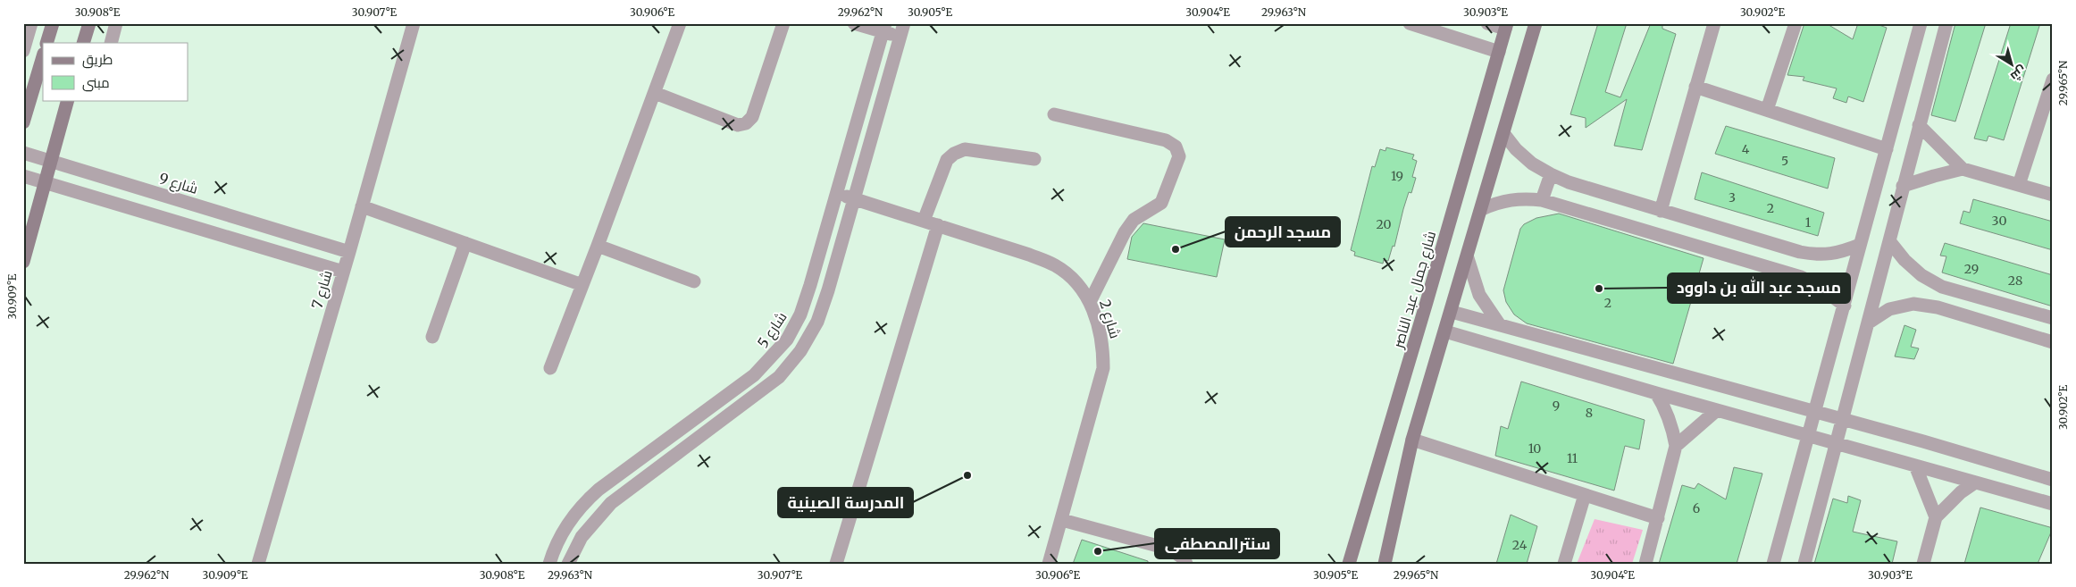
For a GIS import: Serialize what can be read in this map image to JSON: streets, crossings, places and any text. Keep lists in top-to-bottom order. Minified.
{"streets":{"main road":["شارع جمال عبد الناصر"],"street":["شارع 9","شارع 7","شارع 2","شارع 5"]},"crossings":[["شارع 9","شارع 7"],["شارع 2","شارع 5"]],"places":["مسجد الرحمن","مسجد عبد الله بن داوود","المدرسة الصينية","سنترالمصطفى"],"house_numbers":["4","5","19","3","2","30","1","20","29","28","2","9","8","10","11","6","24"],"legend":["طريق","مبنى"],"north":"bottom right","coordinates":["30.908°E","30.907°E","30.906°E","29.962°N","30.905°E","30.904°E","29.963°N","30.903°E","30.902°E","29.965°N","30.909°E"]}
